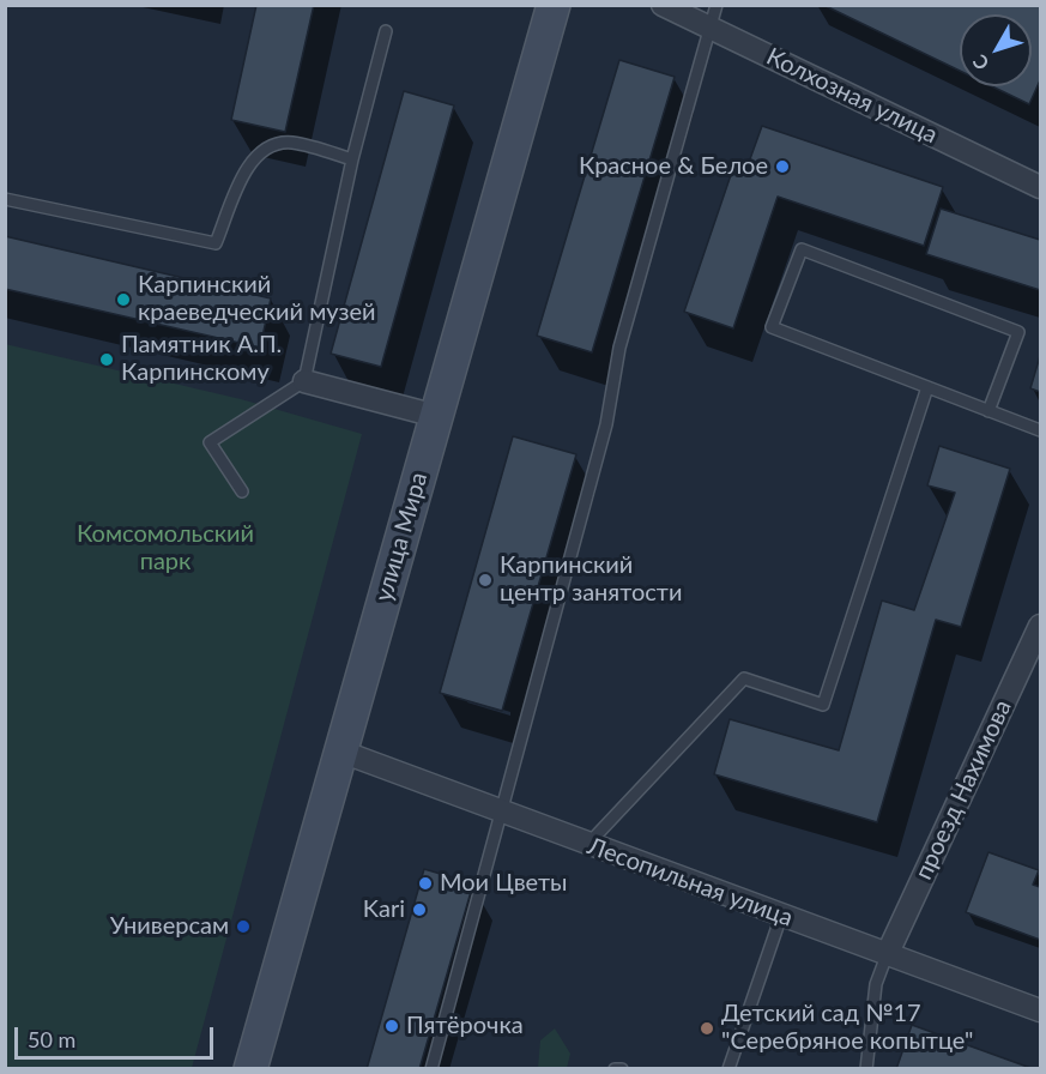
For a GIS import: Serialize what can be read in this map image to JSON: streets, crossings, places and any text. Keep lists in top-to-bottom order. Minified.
{"streets":{"main road":["улица Мира"],"street":["Колхозная улица","проезд Нахимова","Лесопильная улица"]},"crossings":[["улица Мира","Лесопильная улица"],["проезд Нахимова","Лесопильная улица"]],"parks":["Комсомольский парк"],"places":["Красное & Белое","Карпинский краеведческий музей","Памятник А.П. Карпинскому","Карпинский центр занятости","Мои Цветы","Kari","Универсам","Пятёрочка","Детский сад №17 \"Серебряное копытце\""],"scale_bar":"50 m","north":"bottom left"}
